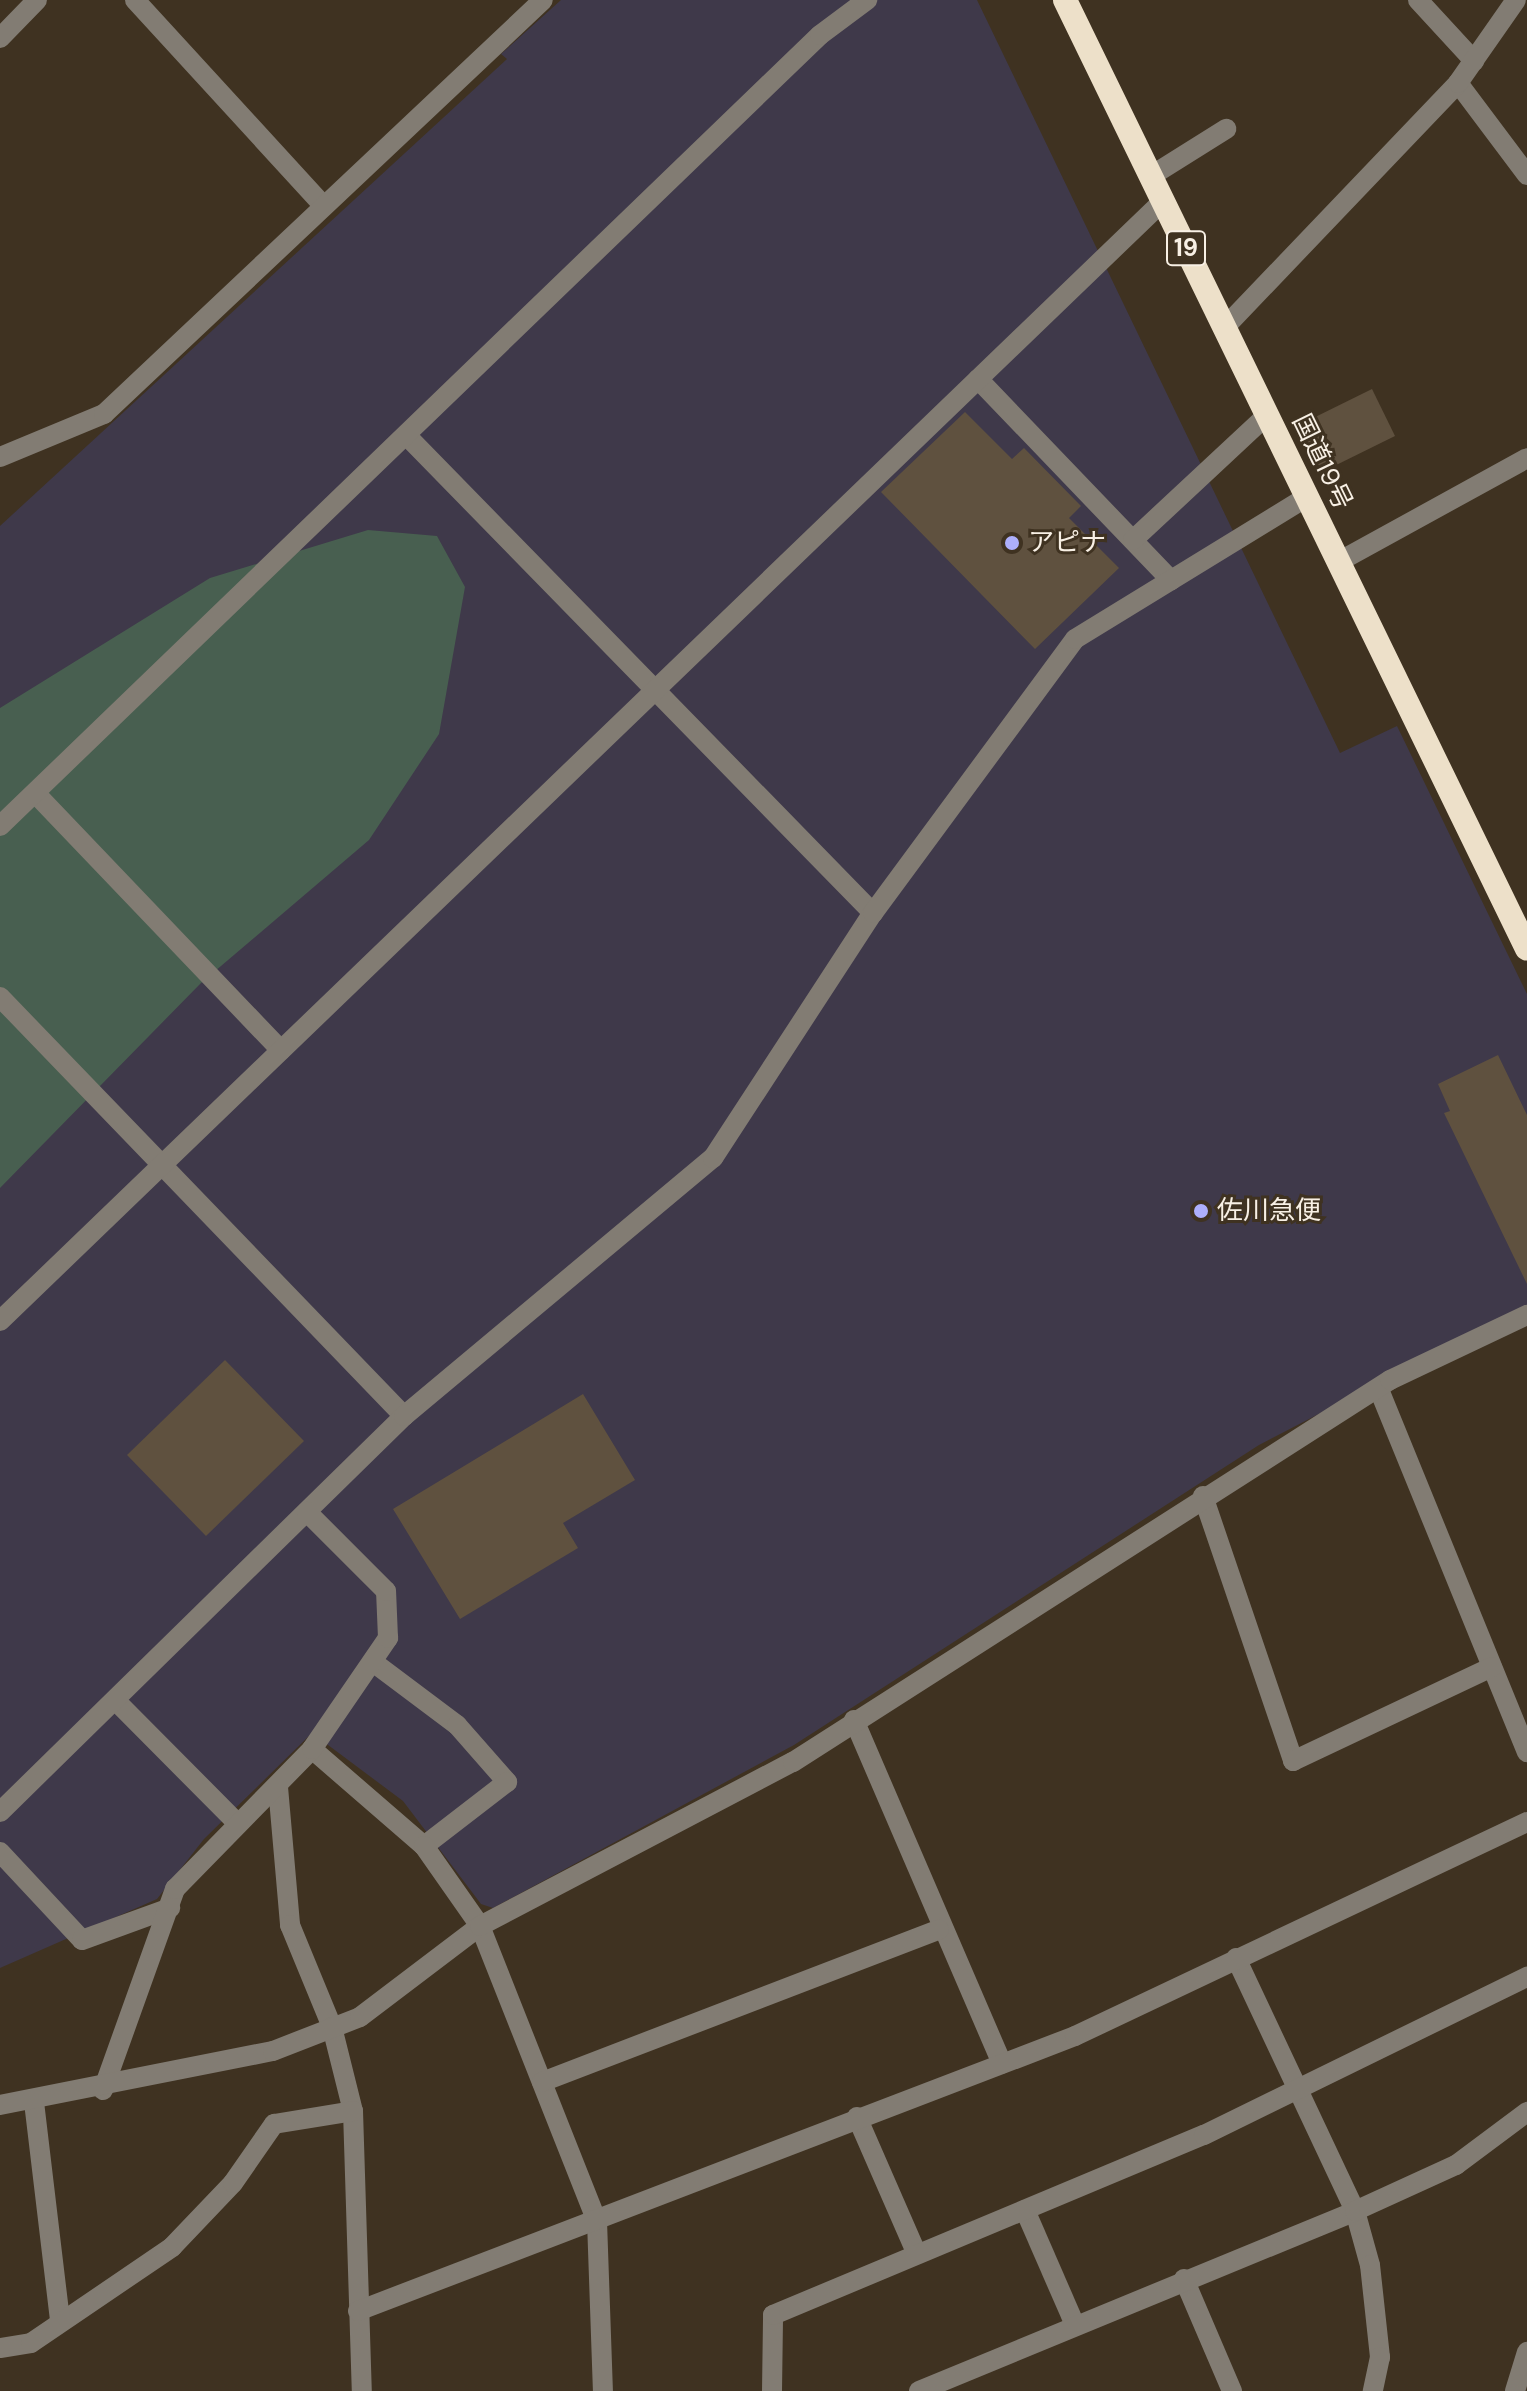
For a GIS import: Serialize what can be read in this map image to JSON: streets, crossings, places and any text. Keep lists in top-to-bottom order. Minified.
{"streets":{"highway":["19","国道19号"]},"places":["アピナ","佐川急便"]}
